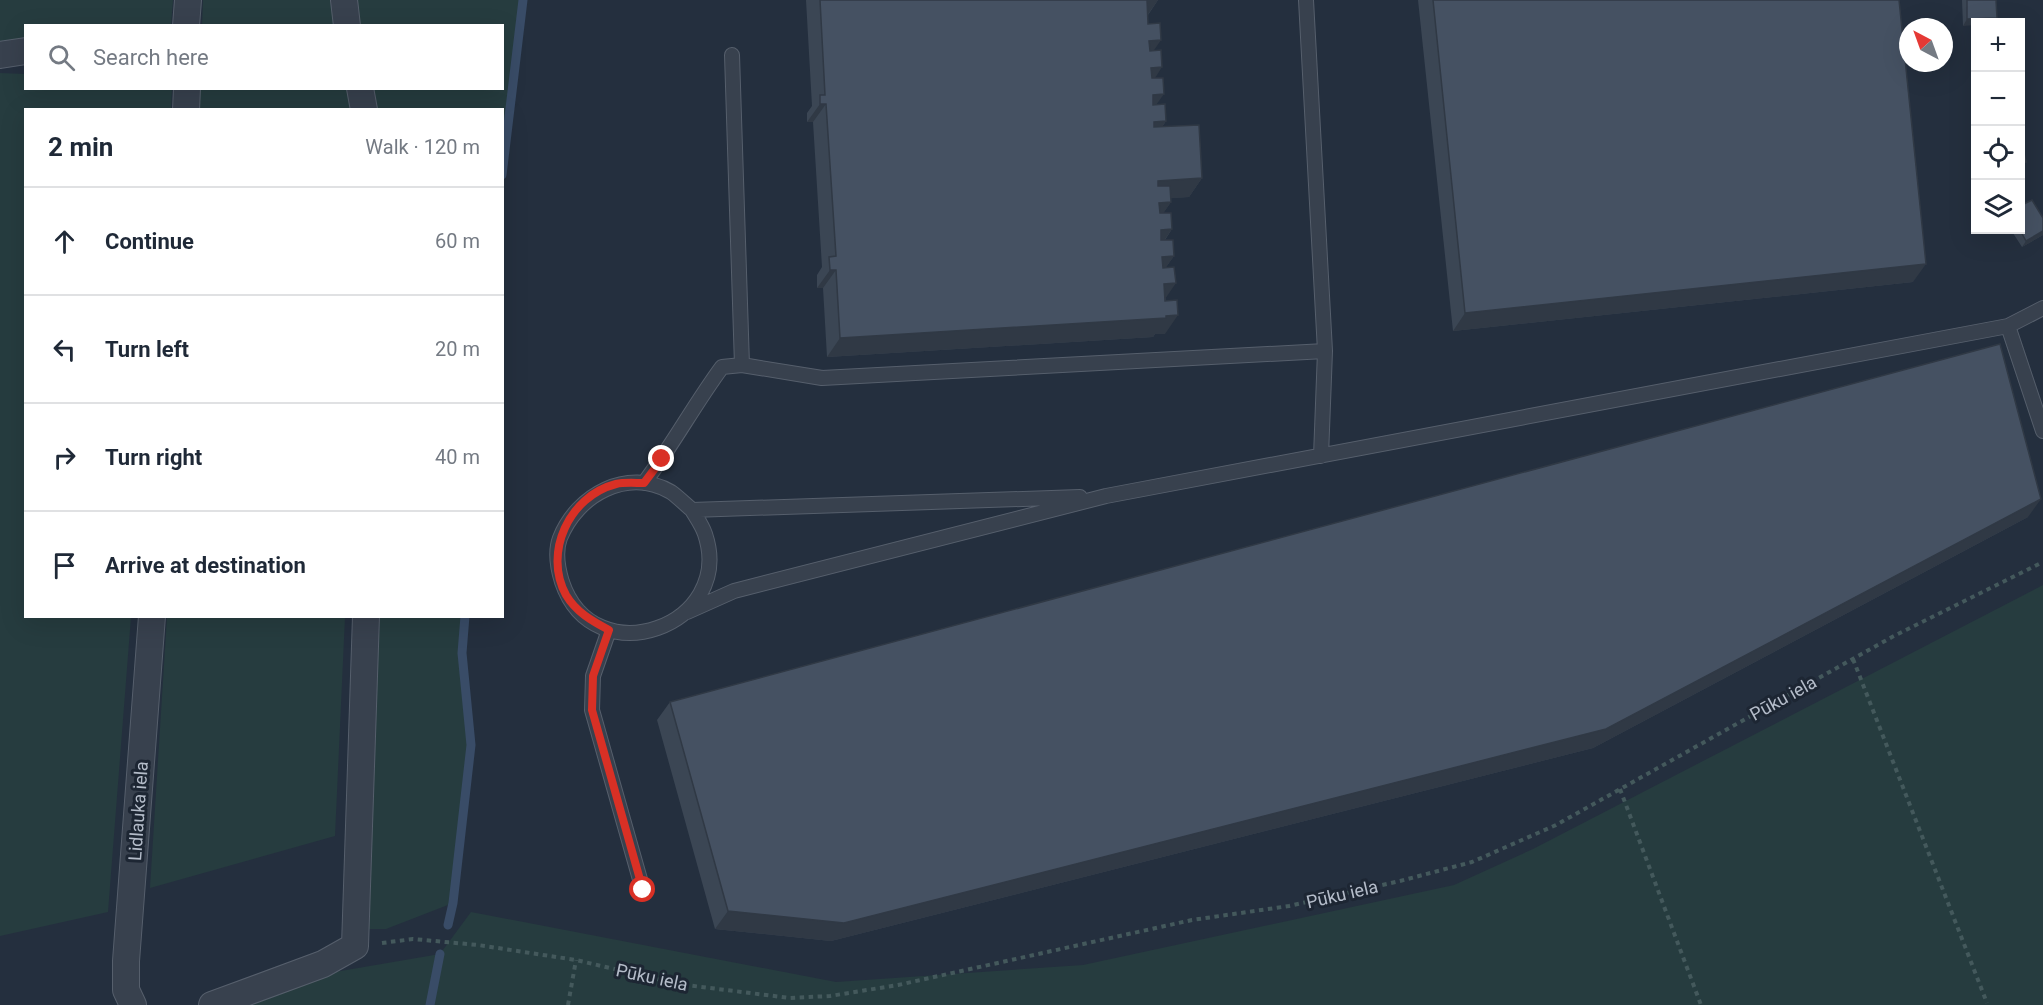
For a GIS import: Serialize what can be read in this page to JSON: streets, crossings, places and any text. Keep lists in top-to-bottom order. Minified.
{"streets":{"street":["Lidlauka iela"],"path":["Pūku iela"]},"north":"top left","page":{"map_buttons":["+","−"],"search":"Search here","heading":["2 min","Walk · 120 m"],"list":[["Continue","60 m"],["Turn left","20 m"],["Turn right","40 m"],"Arrive at destination"]}}
